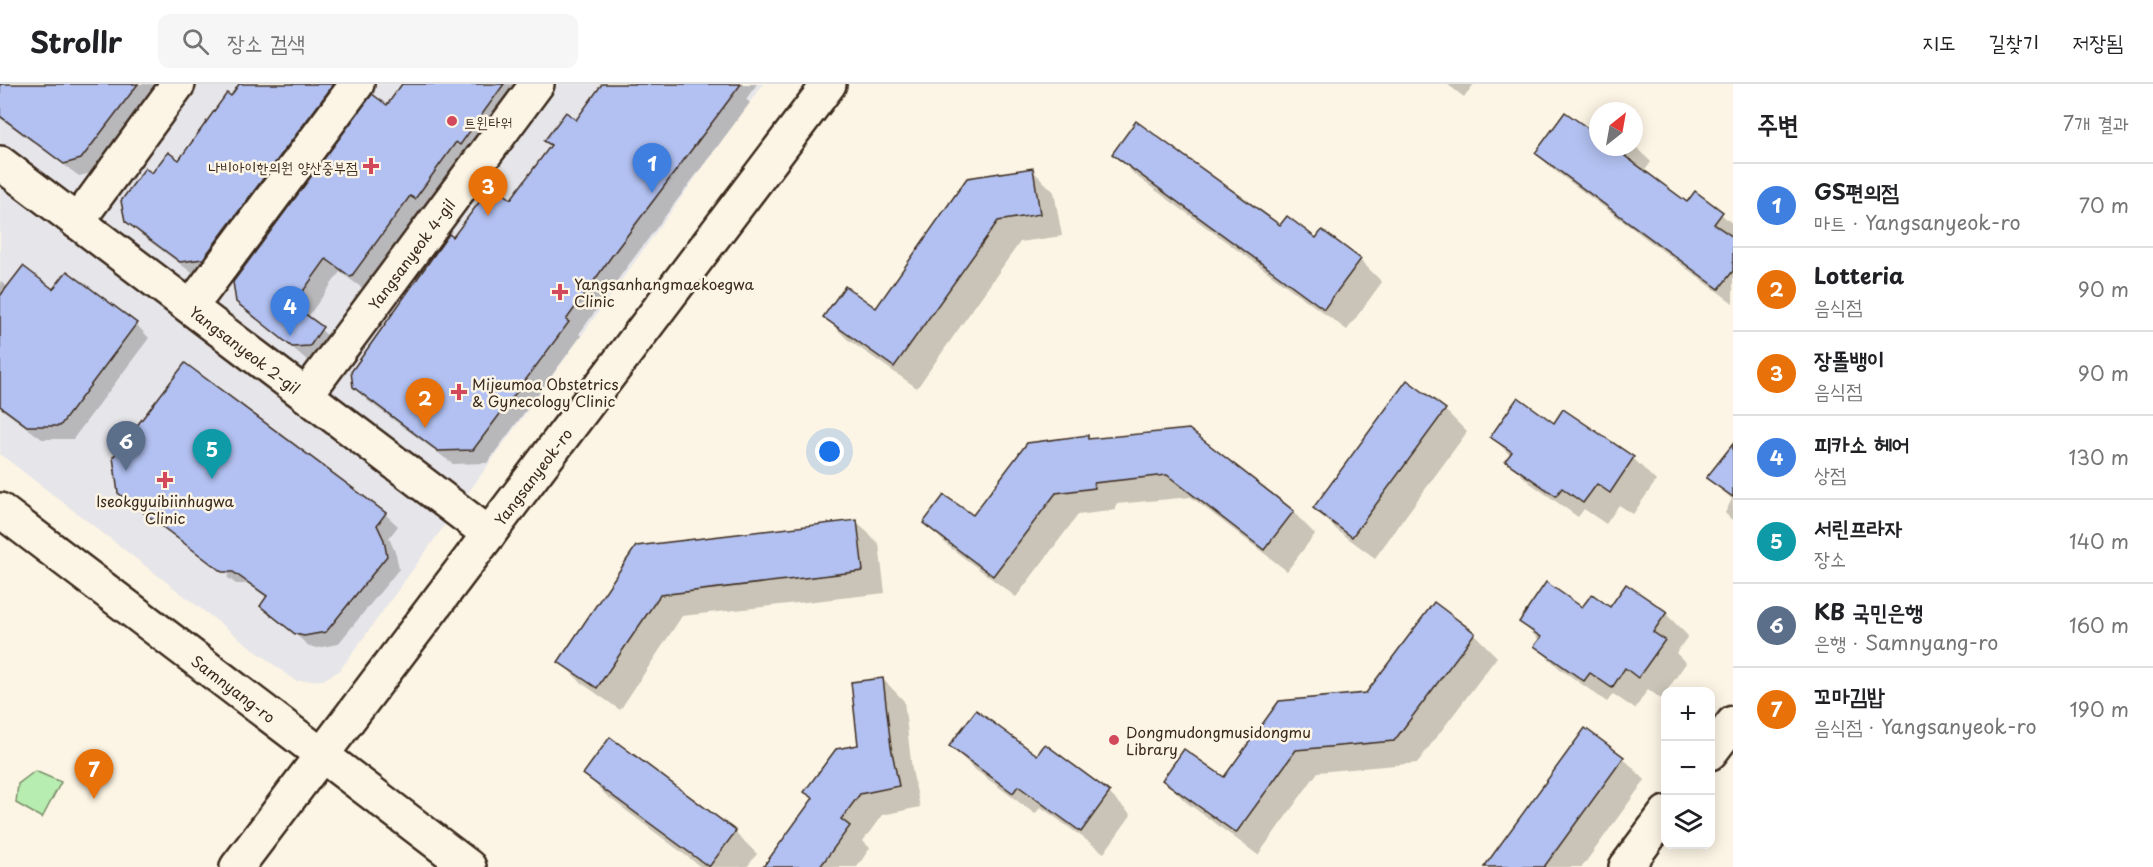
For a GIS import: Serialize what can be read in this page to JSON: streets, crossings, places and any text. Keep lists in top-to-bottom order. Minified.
{"streets":{"street":["Yangsanyeok 4-gil","Yangsanyeok 2-gil","Yangsanyeok-ro","Samnyang-ro"]},"crossings":[["Yangsanyeok 4-gil","Yangsanyeok 2-gil"],["Yangsanyeok 2-gil","Yangsanyeok-ro"],["Yangsanyeok-ro","Samnyang-ro"]],"places":{"other":["트윈타워","Dongmudongmusidongmu Library"],"health":["나비아이한의원 양산중부점","Yangsanhangmaekoegwa Clinic","Mijeumoa Obstetrics & Gynecology Clinic","Iseokgyuibiinhugwa Clinic"]},"north":"top right","page":{"header":"Strollr","search":"장소 검색","nav":["지도","길찾기","저장됨"],"heading":["주변","7개 결과"],"pins":["1","3","4","2","6","5","7"],"list":[{"mark":"1","name":"GS편의점","note":"마트 · Yangsanyeok-ro","value":"70 m"},{"mark":"2","name":"Lotteria","note":"음식점","value":"90 m"},{"mark":"3","name":"장똘뱅이","note":"음식점","value":"90 m"},{"mark":"4","name":"피카소 헤어","note":"상점","value":"130 m"},{"mark":"5","name":"서린프라자","note":"장소","value":"140 m"},{"mark":"6","name":"KB 국민은행","note":"은행 · Samnyang-ro","value":"160 m"},{"mark":"7","name":"꼬마김밥","note":"음식점 · Yangsanyeok-ro","value":"190 m"}],"map_buttons":["+","−"]}}
